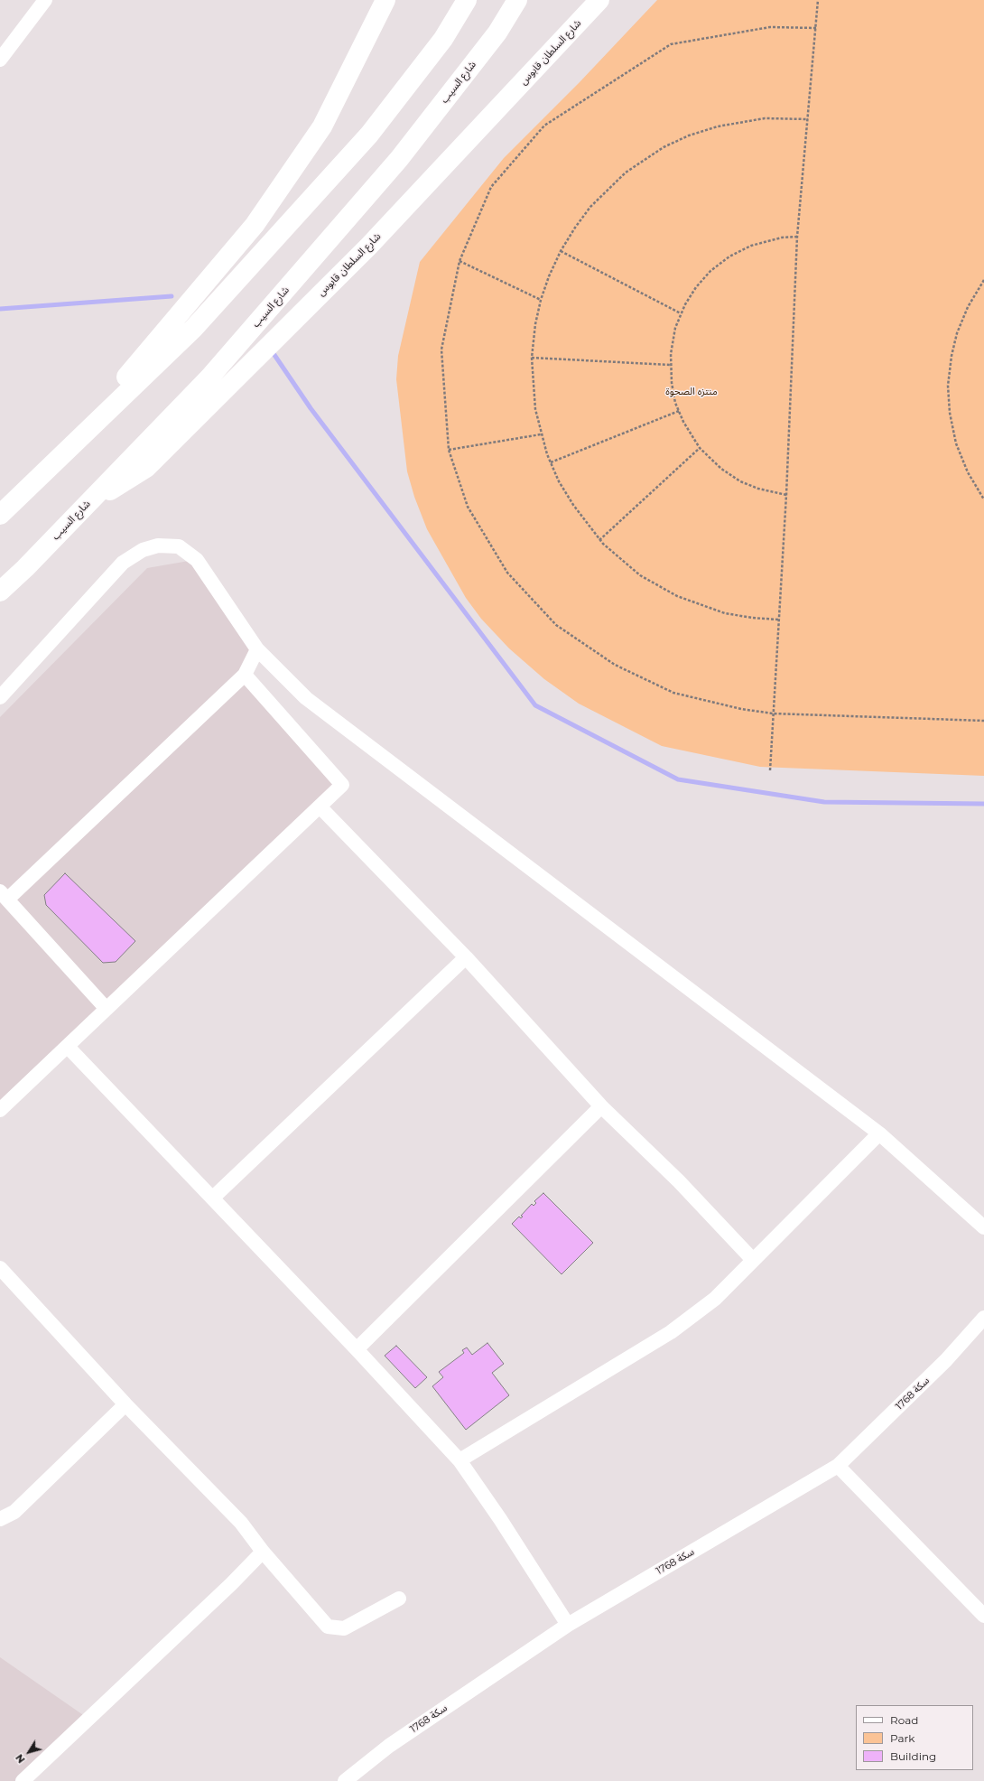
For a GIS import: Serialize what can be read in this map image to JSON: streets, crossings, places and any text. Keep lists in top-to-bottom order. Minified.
{"streets":{"highway":["شارع السلطان قابوس","شارع السيب"],"street":["سكة 1768"]},"crossings":[["شارع السلطان قابوس","شارع السيب"]],"parks":["منتزه الصحوة"],"legend":["Road","Park","Building"],"north":"bottom left"}
